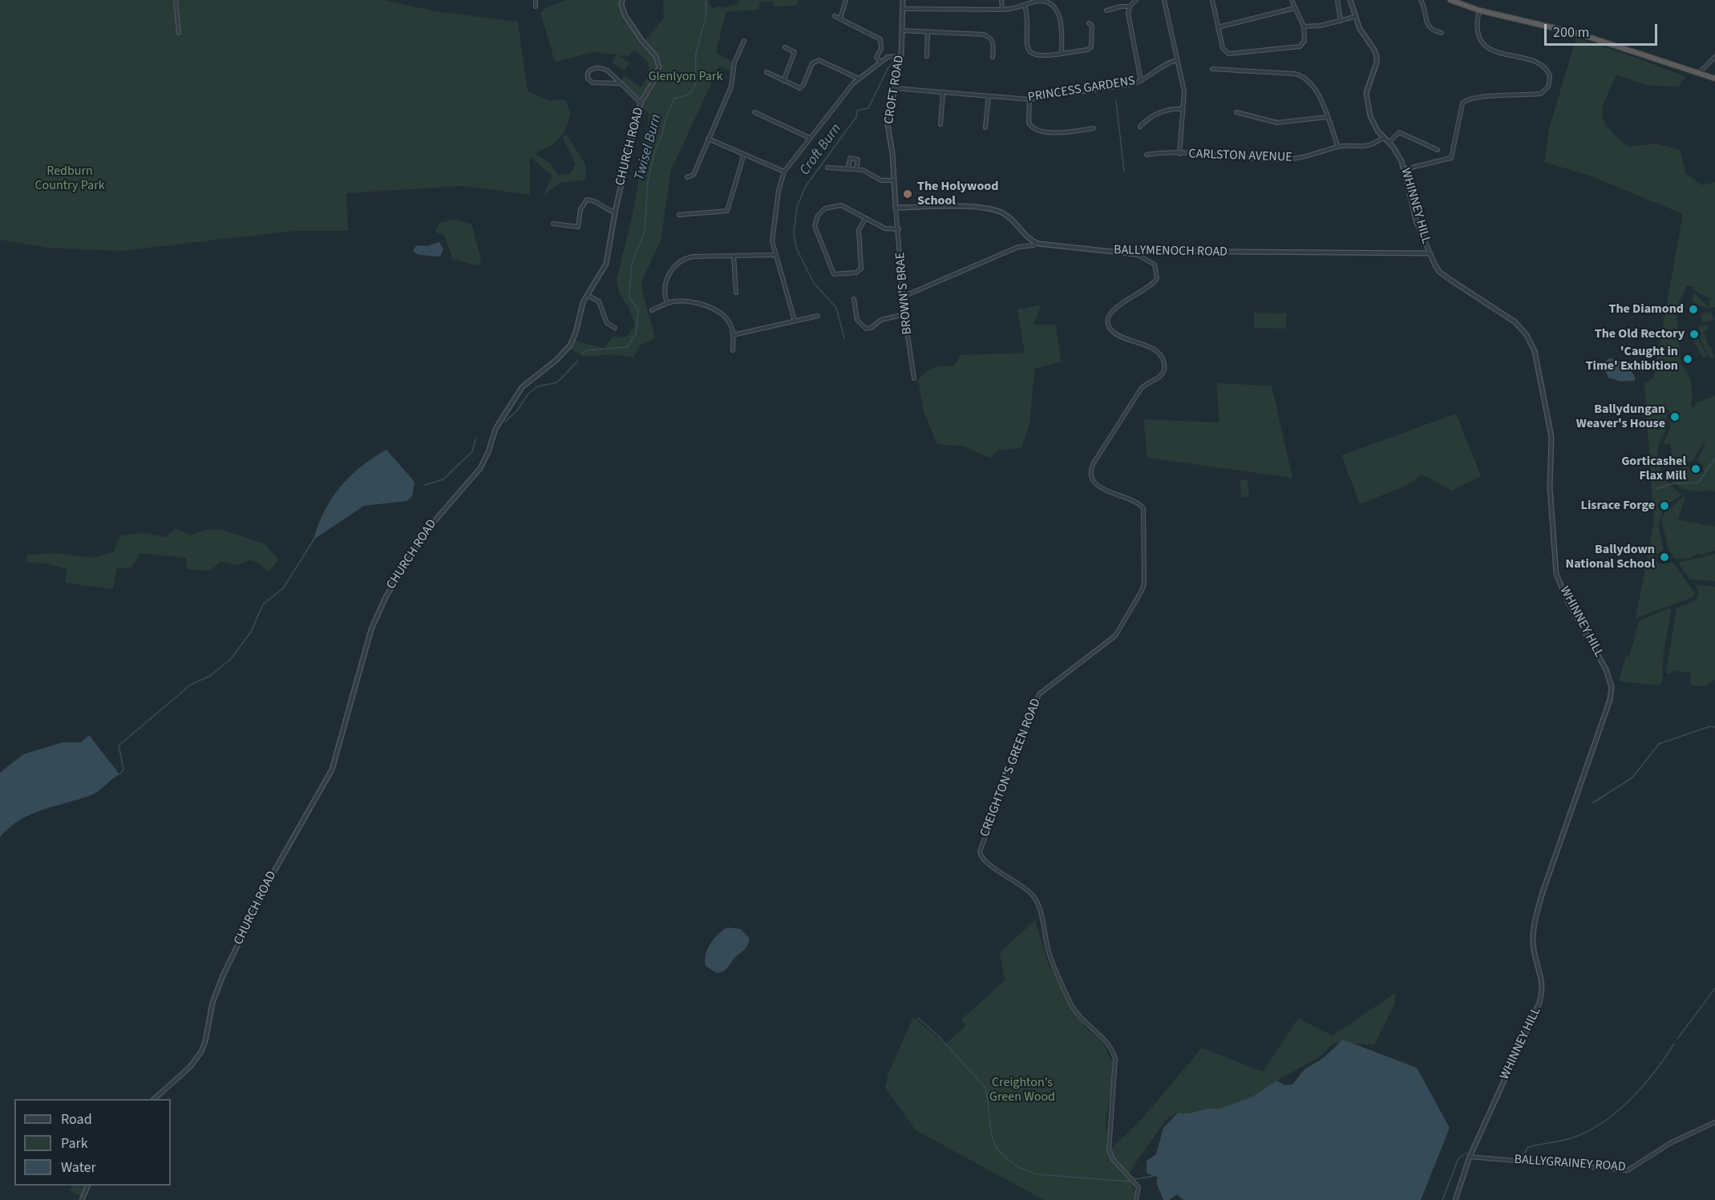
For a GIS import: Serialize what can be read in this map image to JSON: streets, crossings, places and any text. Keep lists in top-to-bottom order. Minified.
{"streets":{"street":["CROFT ROAD","PRINCESS GARDENS","CHURCH ROAD","CARLSTON AVENUE","WHINNEY HILL","BALLYMENOCH ROAD","BROWN'S BRAE","CREIGHTON'S GREEN ROAD","BALLYGRAINEY ROAD"]},"crossings":[["CROFT ROAD","PRINCESS GARDENS"],["CROFT ROAD","BROWN'S BRAE"],["CARLSTON AVENUE","WHINNEY HILL"],["WHINNEY HILL","BALLYMENOCH ROAD"],["WHINNEY HILL","BALLYGRAINEY ROAD"],["BALLYMENOCH ROAD","CREIGHTON'S GREEN ROAD"]],"water":["Twisel Burn","Croft Burn"],"parks":["Glenlyon Park","Redburn Country Park","Creighton's Green Wood"],"places":["The Holywood School","The Diamond","The Old Rectory","'Caught in Time' Exhibition","Ballydungan Weaver's House","Gorticashel Flax Mill","Lisrace Forge","Ballydown National School"],"legend":["Road","Park","Water"],"scale_bar":"200 m"}
